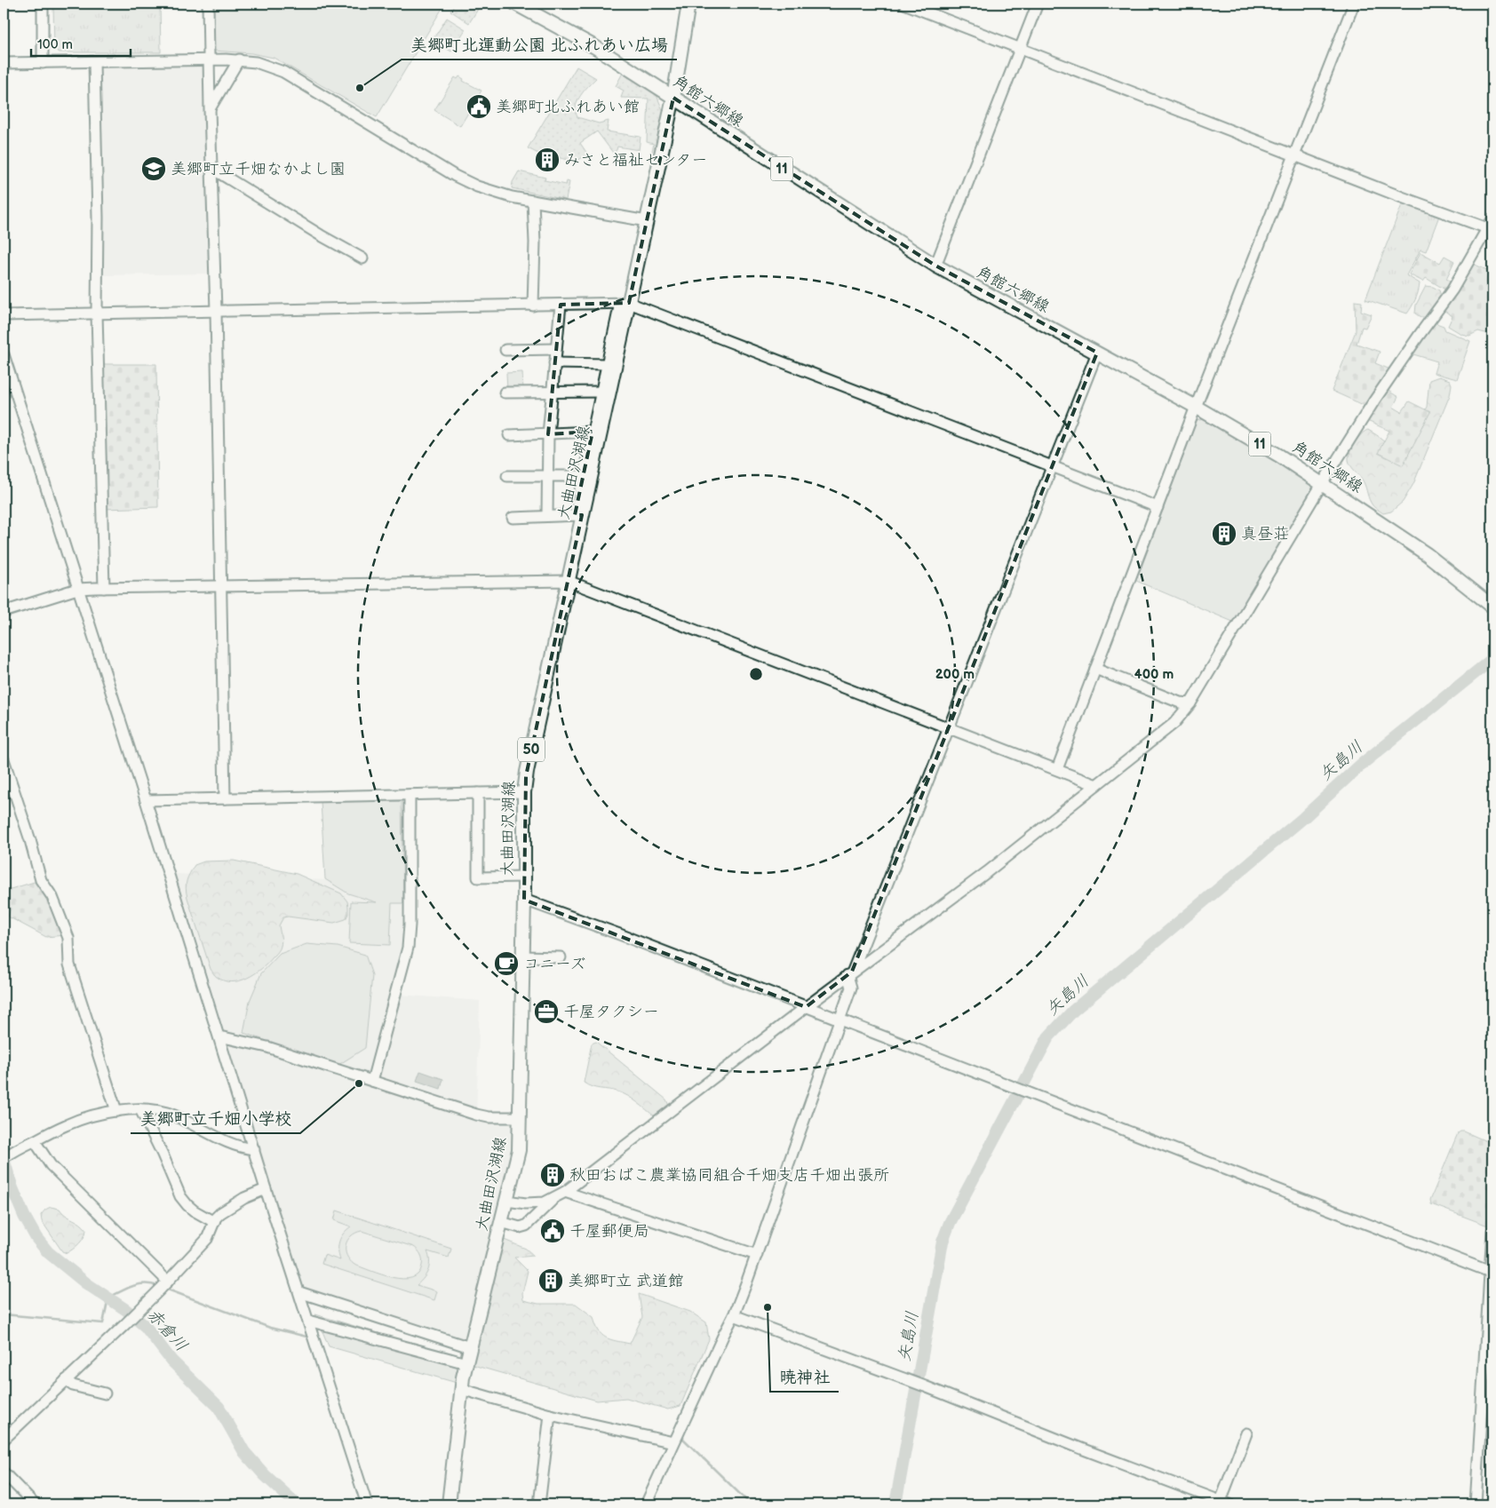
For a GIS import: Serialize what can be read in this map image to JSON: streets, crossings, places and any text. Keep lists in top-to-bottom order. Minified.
{"streets":{"main road":["角館六郷線","11","大曲田沢湖線","50"]},"crossings":[["角館六郷線","大曲田沢湖線"]],"water":["矢島川","赤倉川"],"places":{"other":["美郷町北運動公園 北ふれあい広場","美郷町立千畑小学校","暁神社"],"public building":["美郷町北ふれあい館","千屋郵便局"],"building":["みさと福祉センター","真昼荘","秋田おばこ農業協同組合千畑支店千畑出張所","美郷町立 武道館"],"school or university":["美郷町立千畑なかよし園"],"cafe":["コニーズ"],"office":["千屋タクシー"]},"scale_bar":"100 m","rings":["200 m","400 m"]}
